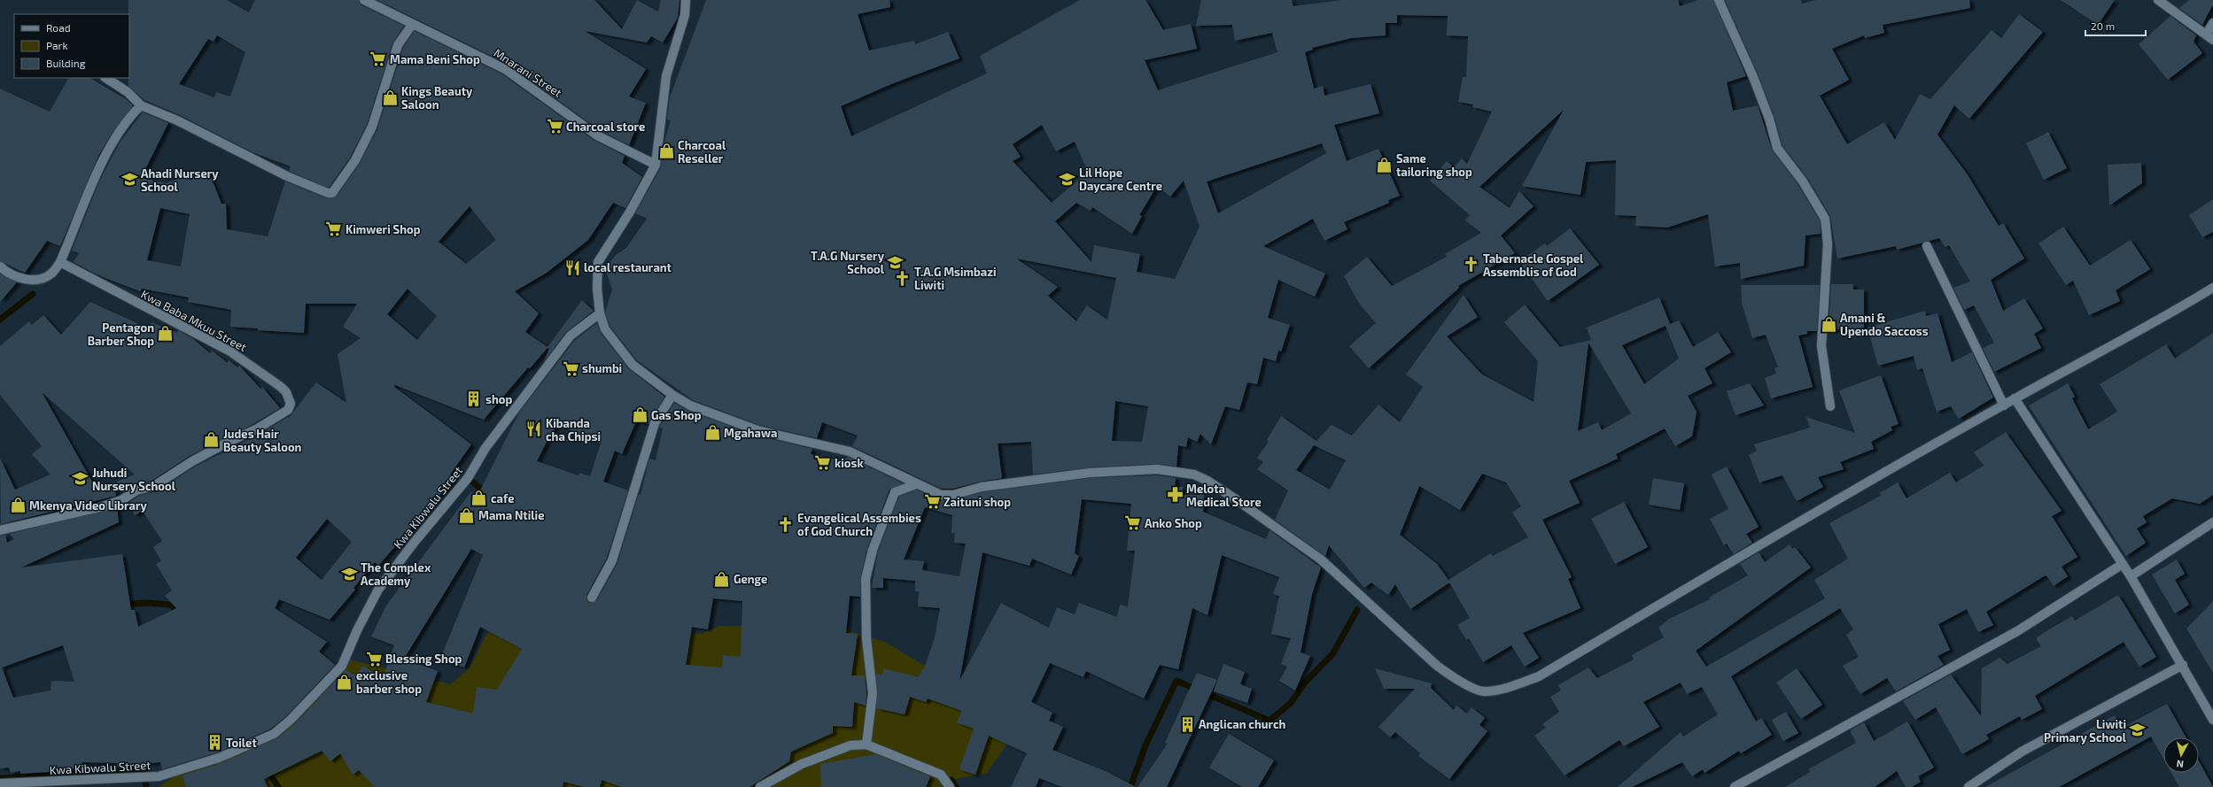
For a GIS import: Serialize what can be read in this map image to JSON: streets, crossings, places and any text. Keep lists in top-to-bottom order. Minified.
{"streets":{"street":["Mnarani Street","Kwa Baba Mkuu Street","Kwa Kibwalu Street"]},"places":{"supermarket":["Mama Beni Shop","Charcoal store","Kimweri Shop","shumbi","kiosk","Zaituni shop","Anko Shop","Blessing Shop"],"shop":["Kings Beauty Saloon","Charcoal Reseller","Same tailoring shop","Amani & Upendo Saccoss","Pentagon Barber Shop","Gas Shop","Mgahawa","Judes Hair Beauty Saloon","cafe","Mkenya Video Library","Mama Ntilie","Genge","exclusive barber shop"],"school or university":["Lil Hope Daycare Centre","Ahadi Nursery School","T.A.G Nursery School","Juhudi Nursery School","The Complex Academy","Liwiti Primary School"],"church":["Tabernacle Gospel Assemblis of God","T.A.G Msimbazi Liwiti","Evangelical Assembies of God Church"],"restaurant":["local restaurant","Kibanda cha Chipsi"],"building":["shop","Anglican church","Toilet"],"pharmacy":["Melota Medical Store"]},"legend":["Road","Park","Building"],"scale_bar":"20 m","north":"bottom"}
